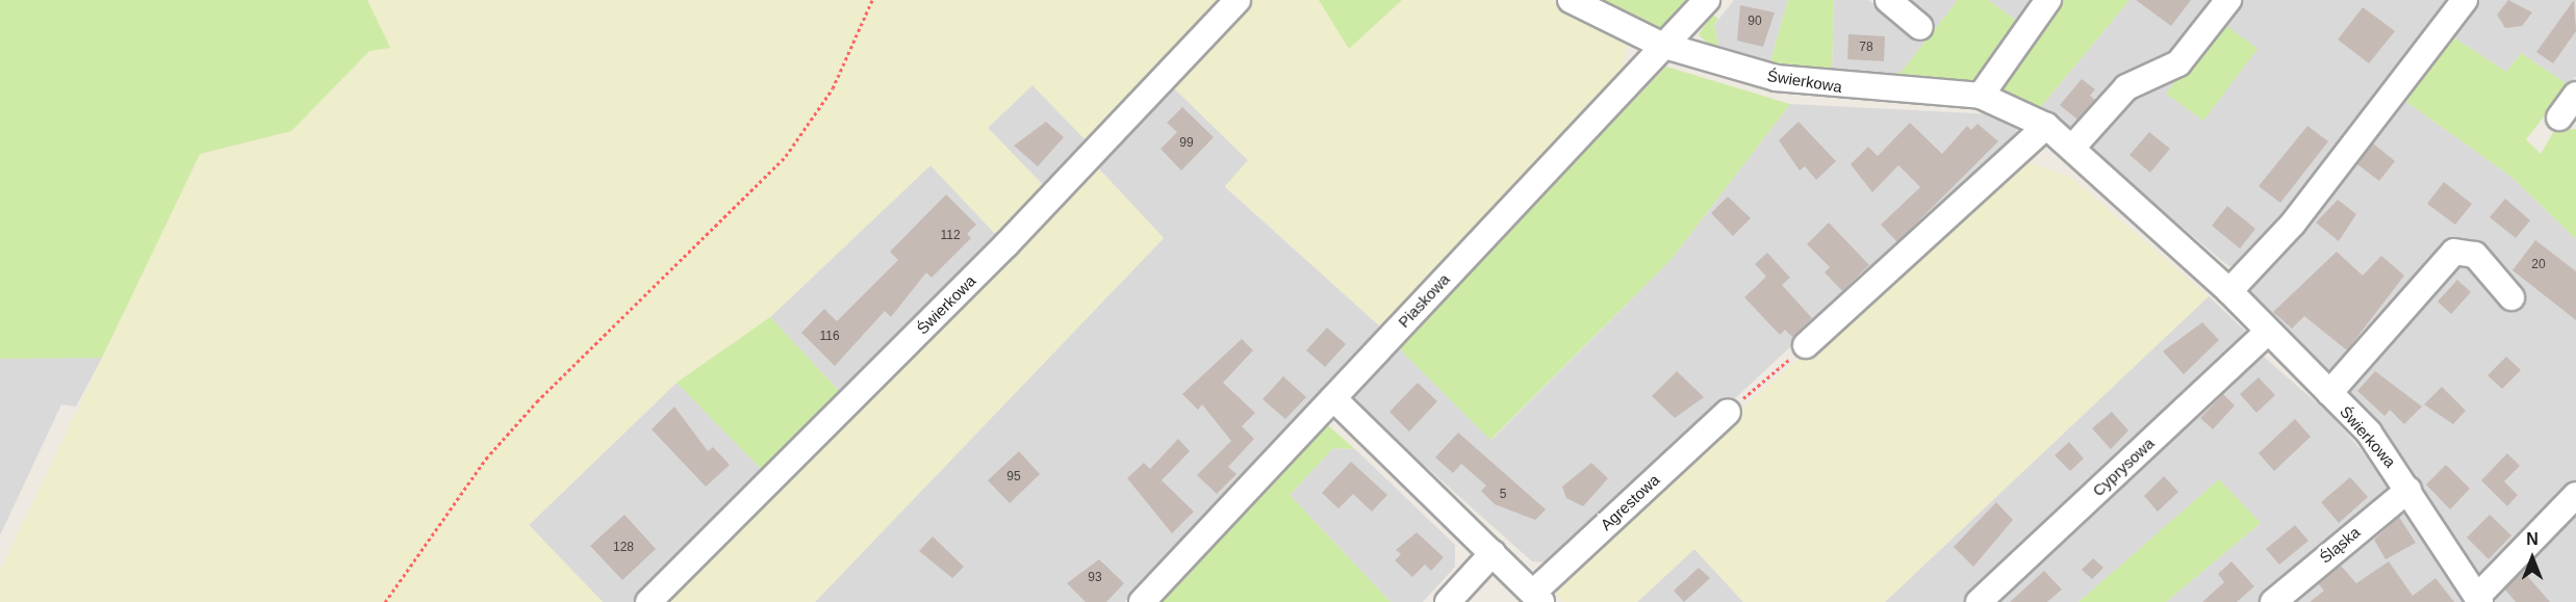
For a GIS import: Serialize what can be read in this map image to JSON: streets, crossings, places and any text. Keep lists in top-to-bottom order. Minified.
{"streets":{"street":["Świerkowa","Piaskowa","Cyprysowa","Agrestowa","Śląska"]},"crossings":[["Świerkowa","Piaskowa"],["Świerkowa","Cyprysowa"],["Świerkowa","Śląska"],["Piaskowa","Agrestowa"]],"house_numbers":["90","78","99","112","20","116","95","5","128","93"],"north":"top"}
